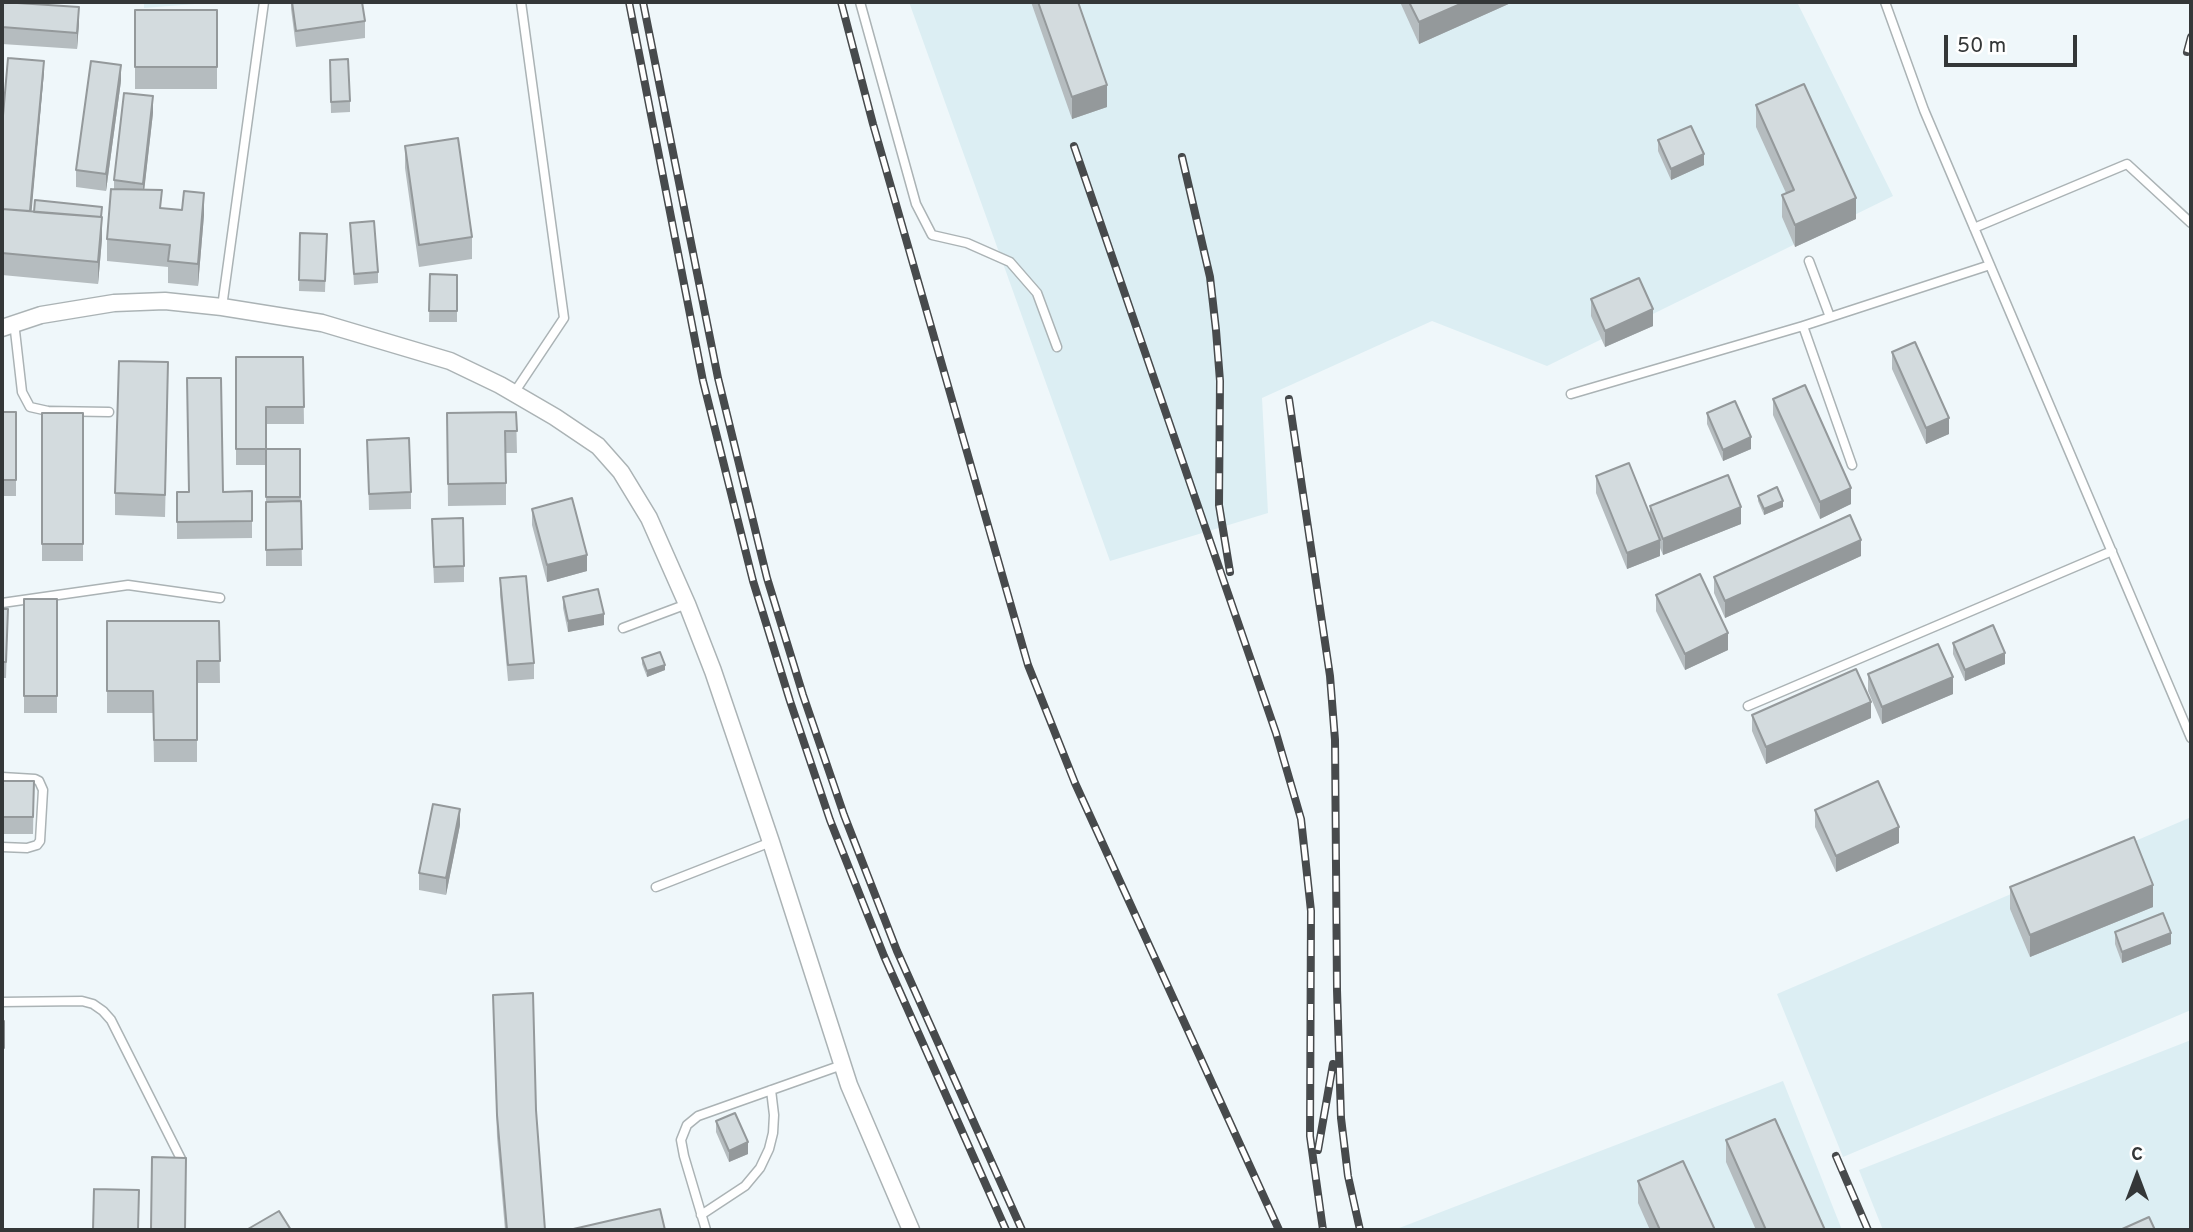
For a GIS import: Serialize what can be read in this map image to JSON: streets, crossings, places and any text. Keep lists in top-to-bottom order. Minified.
{"scale_bar":"50 m","north":"top"}
